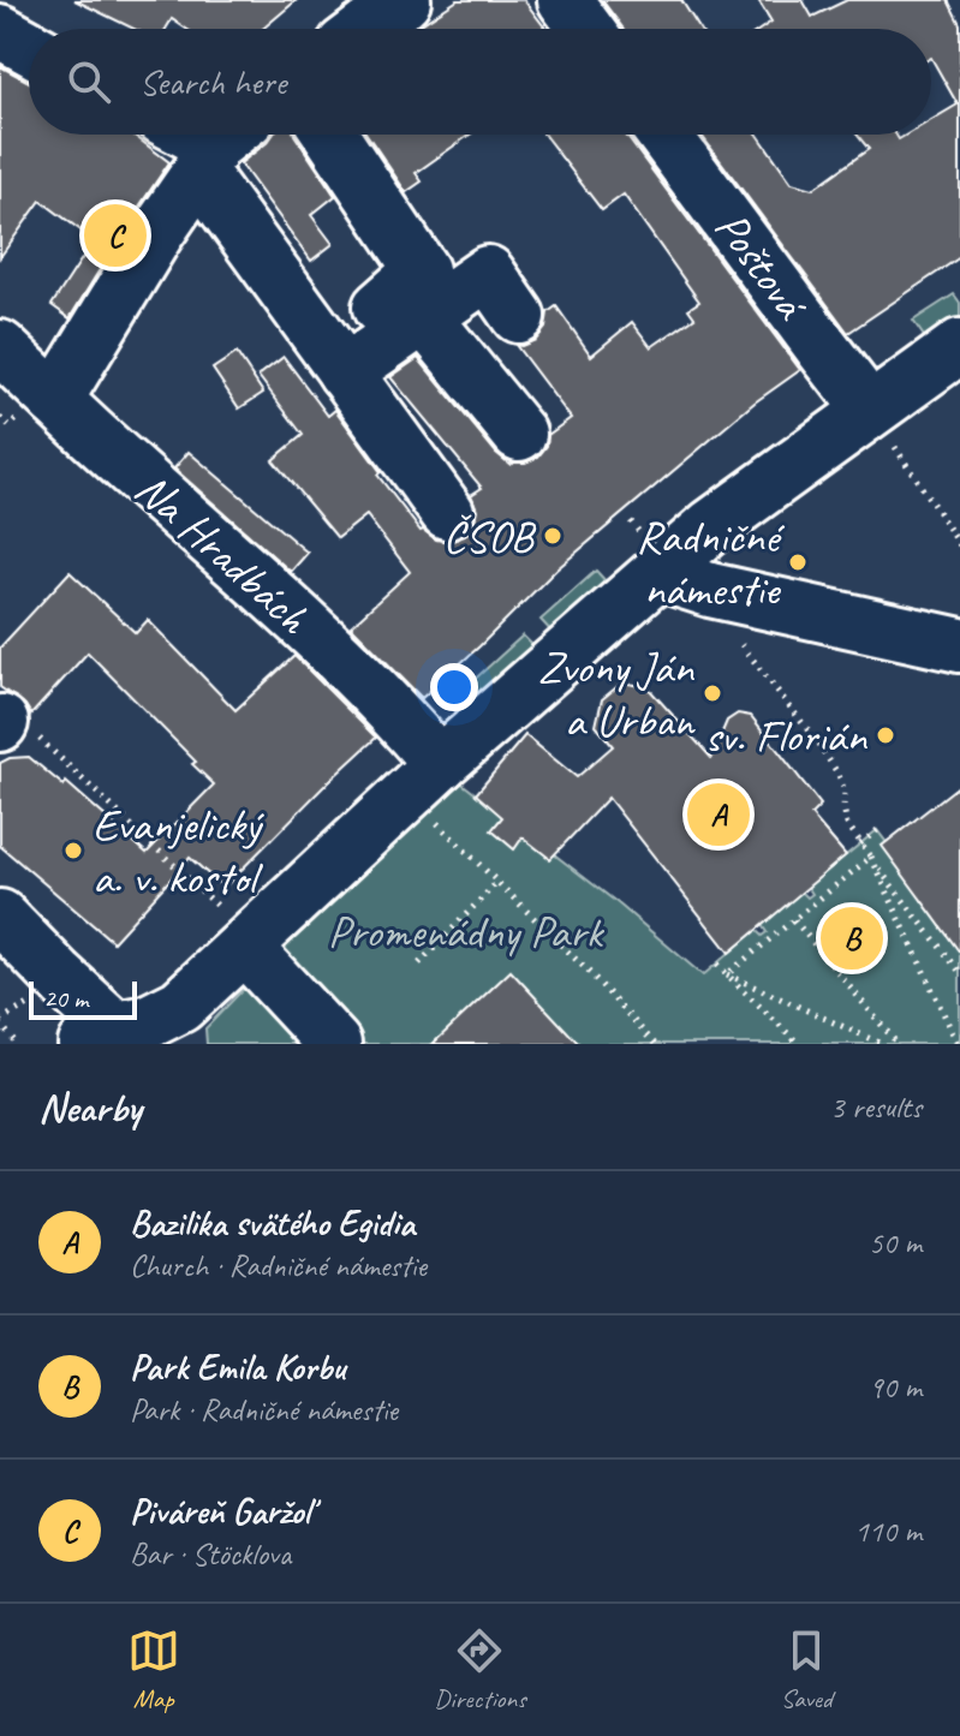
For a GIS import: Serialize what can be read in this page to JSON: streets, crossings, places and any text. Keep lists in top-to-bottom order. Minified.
{"streets":{"street":["Poštová","Na Hradbách"]},"parks":["Promenádny Park"],"places":["ČSOB","Radničné námestie","Zvony Ján a Urban","sv. Florián","Evanjelický a. v. kostol"],"scale_bar":"20 m","page":{"search":"Search here","pins":["C","A","B"],"scale":"20 m","heading":["Nearby","3 results"],"list":[{"mark":"A","name":"Bazilika svätého Egidia","note":"Church · Radničné námestie","value":"50 m"},{"mark":"B","name":"Park Emila Korbu","note":"Park · Radničné námestie","value":"90 m"},{"mark":"C","name":"Piváreň Garžoľ","note":"Bar · Stöcklova","value":"110 m"}],"nav":["Map","Directions","Saved"]}}
